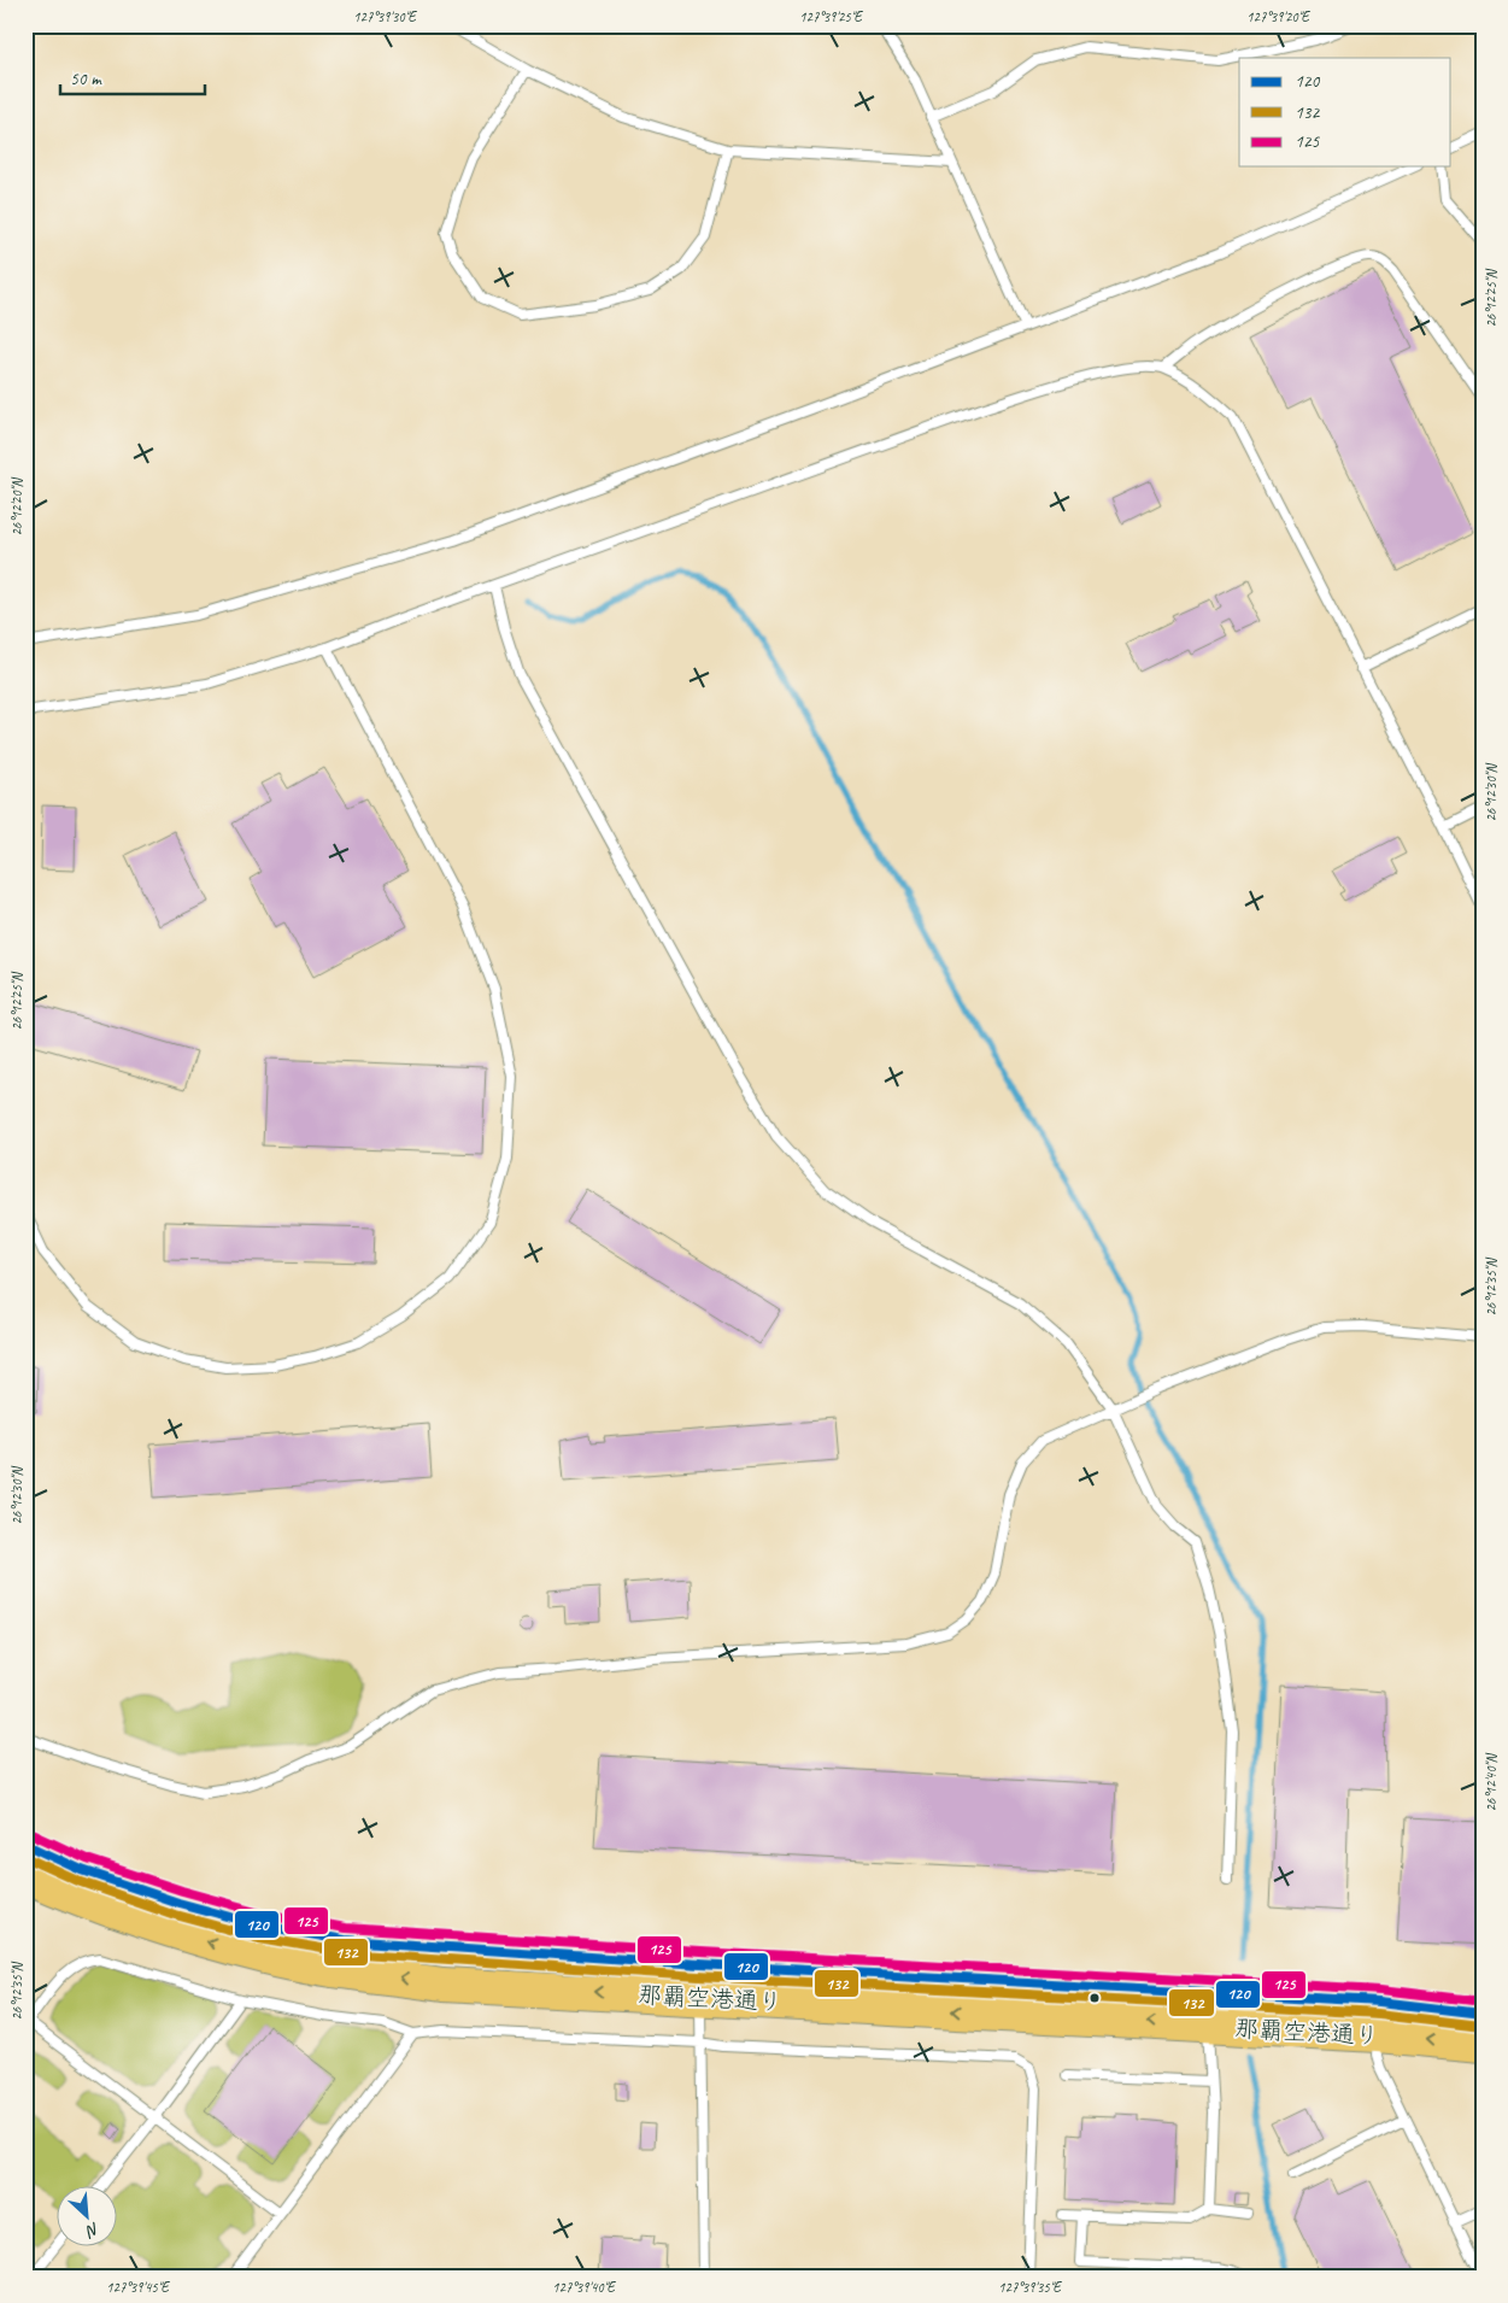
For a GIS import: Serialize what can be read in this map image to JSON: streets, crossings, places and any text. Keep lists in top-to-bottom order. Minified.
{"streets":{"highway":["那覇空港通り"]},"lines":["transit line 125","transit line 120","transit line 132"],"legend":["120","132","125"],"scale_bar":"50 m","north":"bottom right","coordinates":["127°39'30\"E","127°39'25\"E","127°39'20\"E","26°12'25\"N","26°12'20\"N","26°12'30\"N","26°12'35\"N","26°12'40\"N","127°39'45\"E","127°39'40\"E","127°39'35\"E"]}
